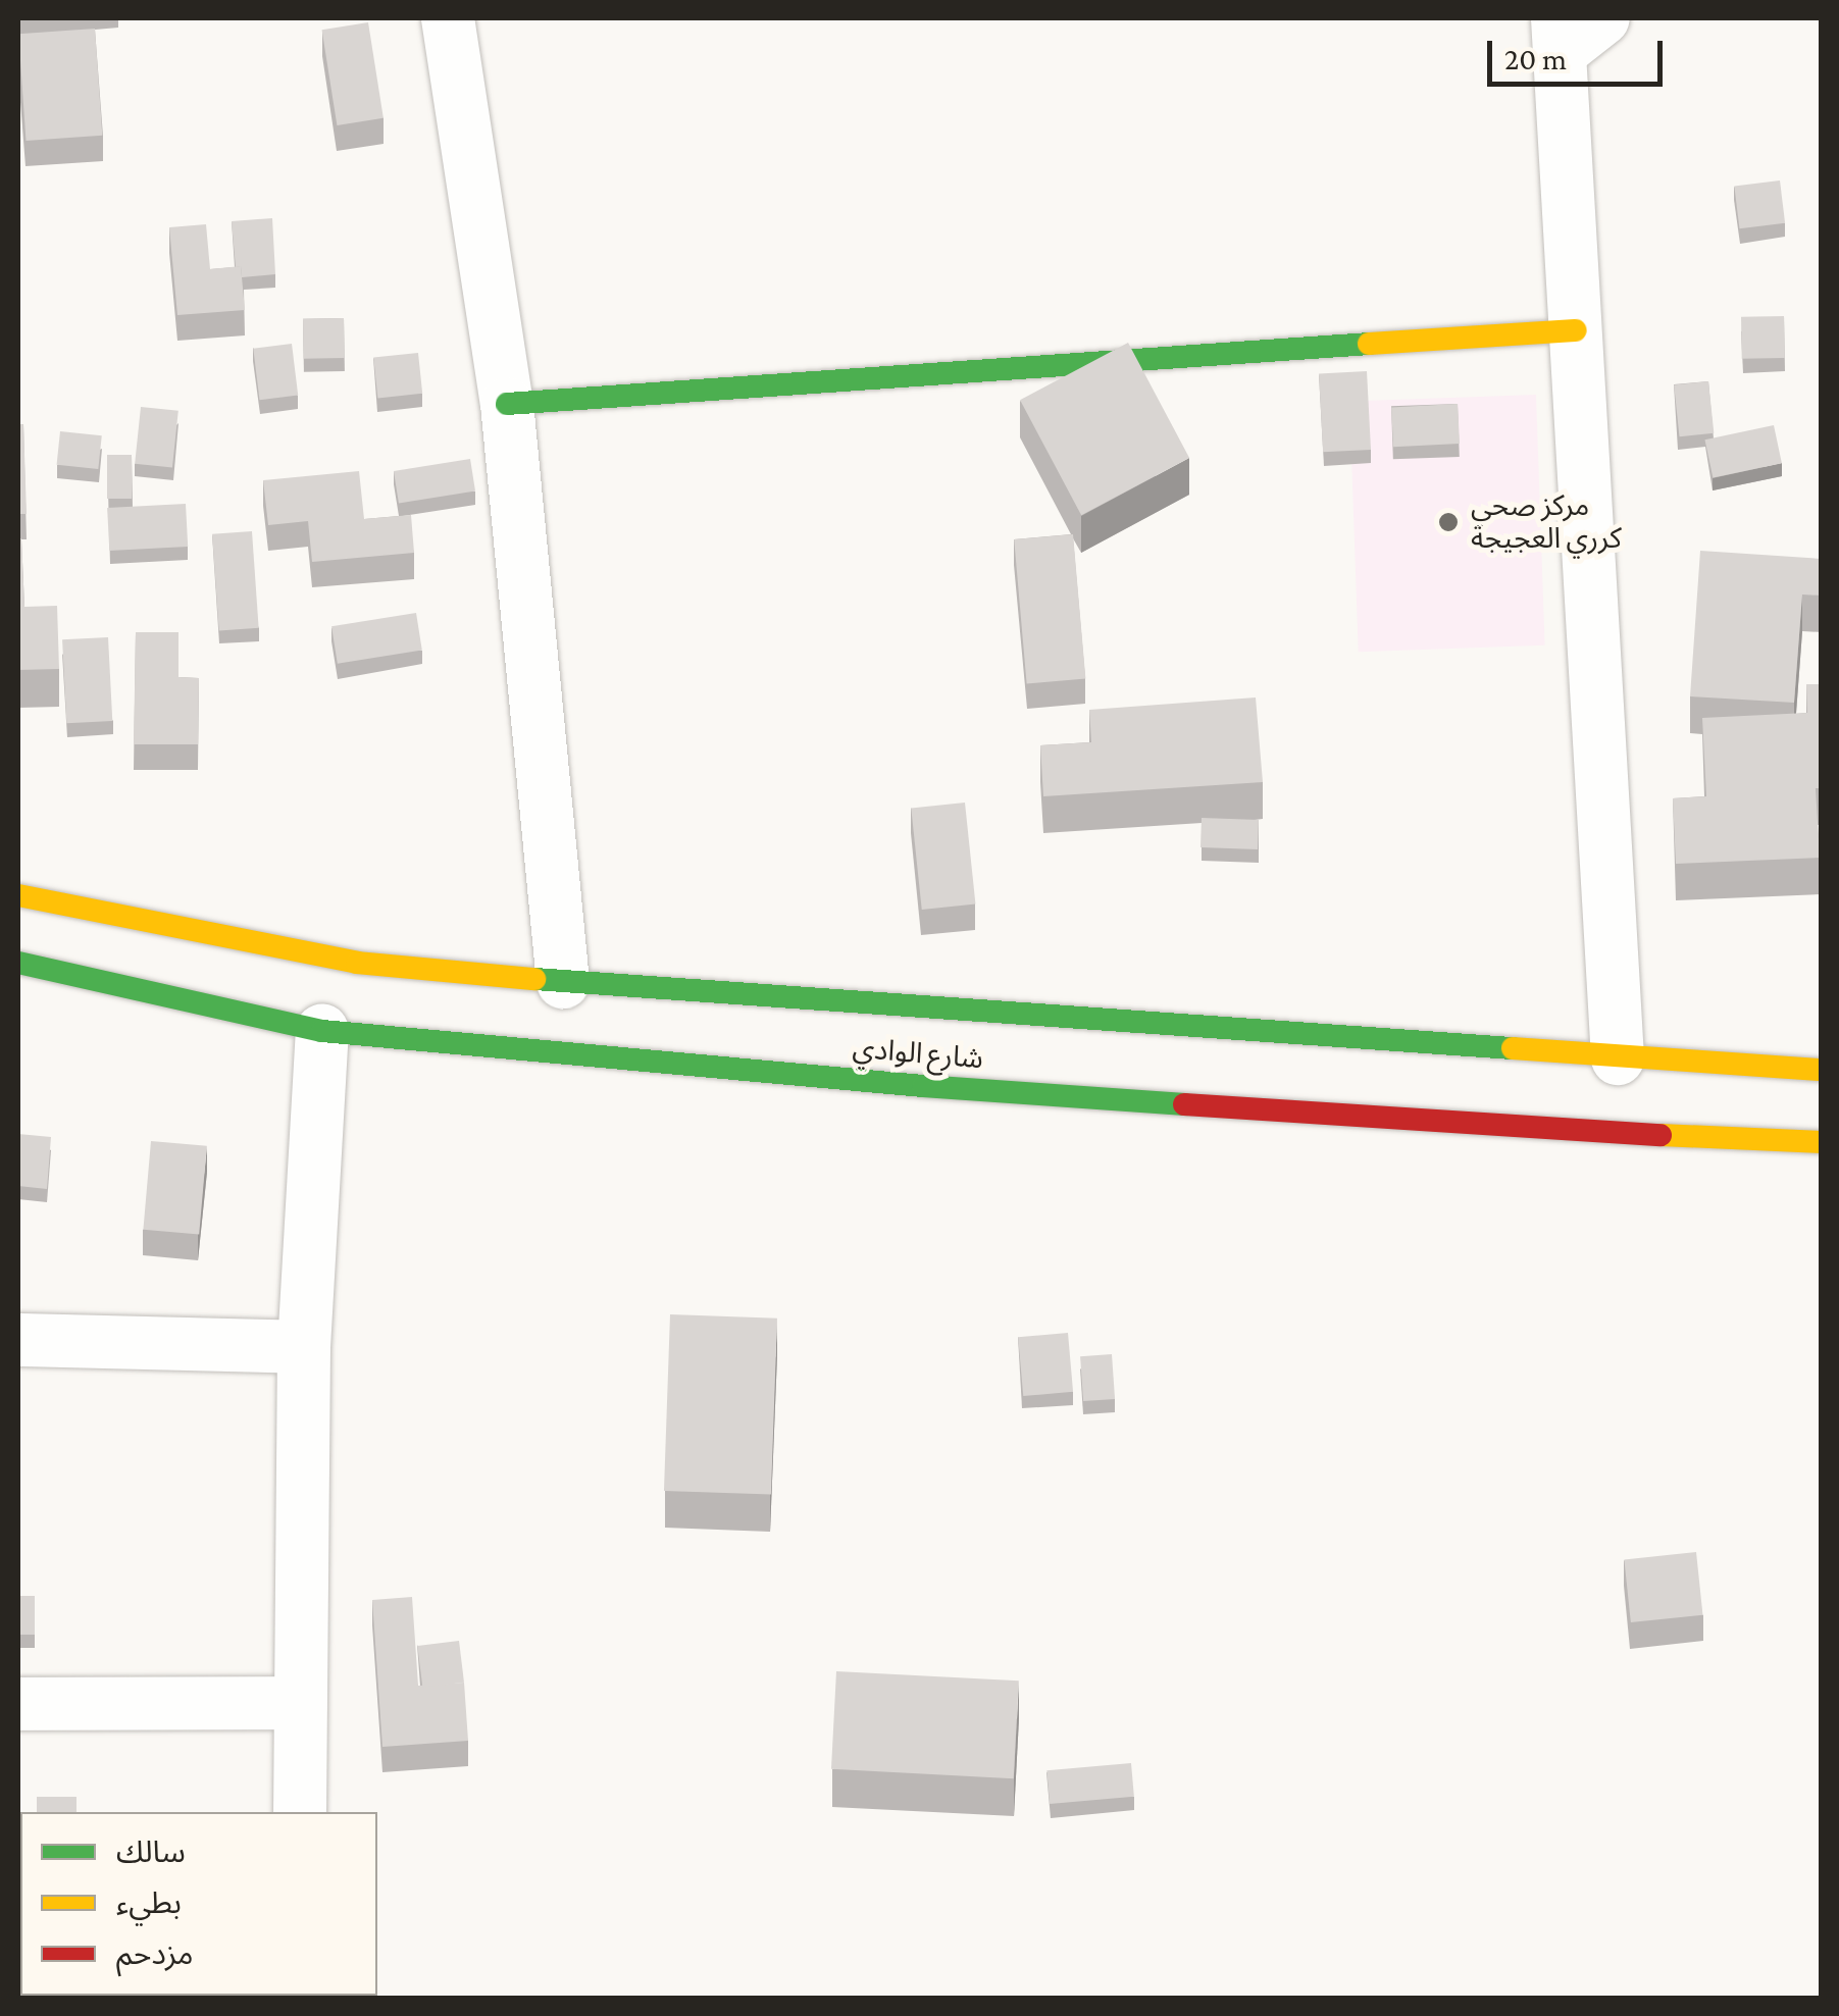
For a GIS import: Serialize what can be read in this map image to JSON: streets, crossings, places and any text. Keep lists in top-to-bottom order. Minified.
{"streets":{"main road":["شارع الوادي"]},"places":["مركز صحي كرري العجيجة"],"legend":["سالك","بطيء","مزدحم"],"scale_bar":"20 m"}
